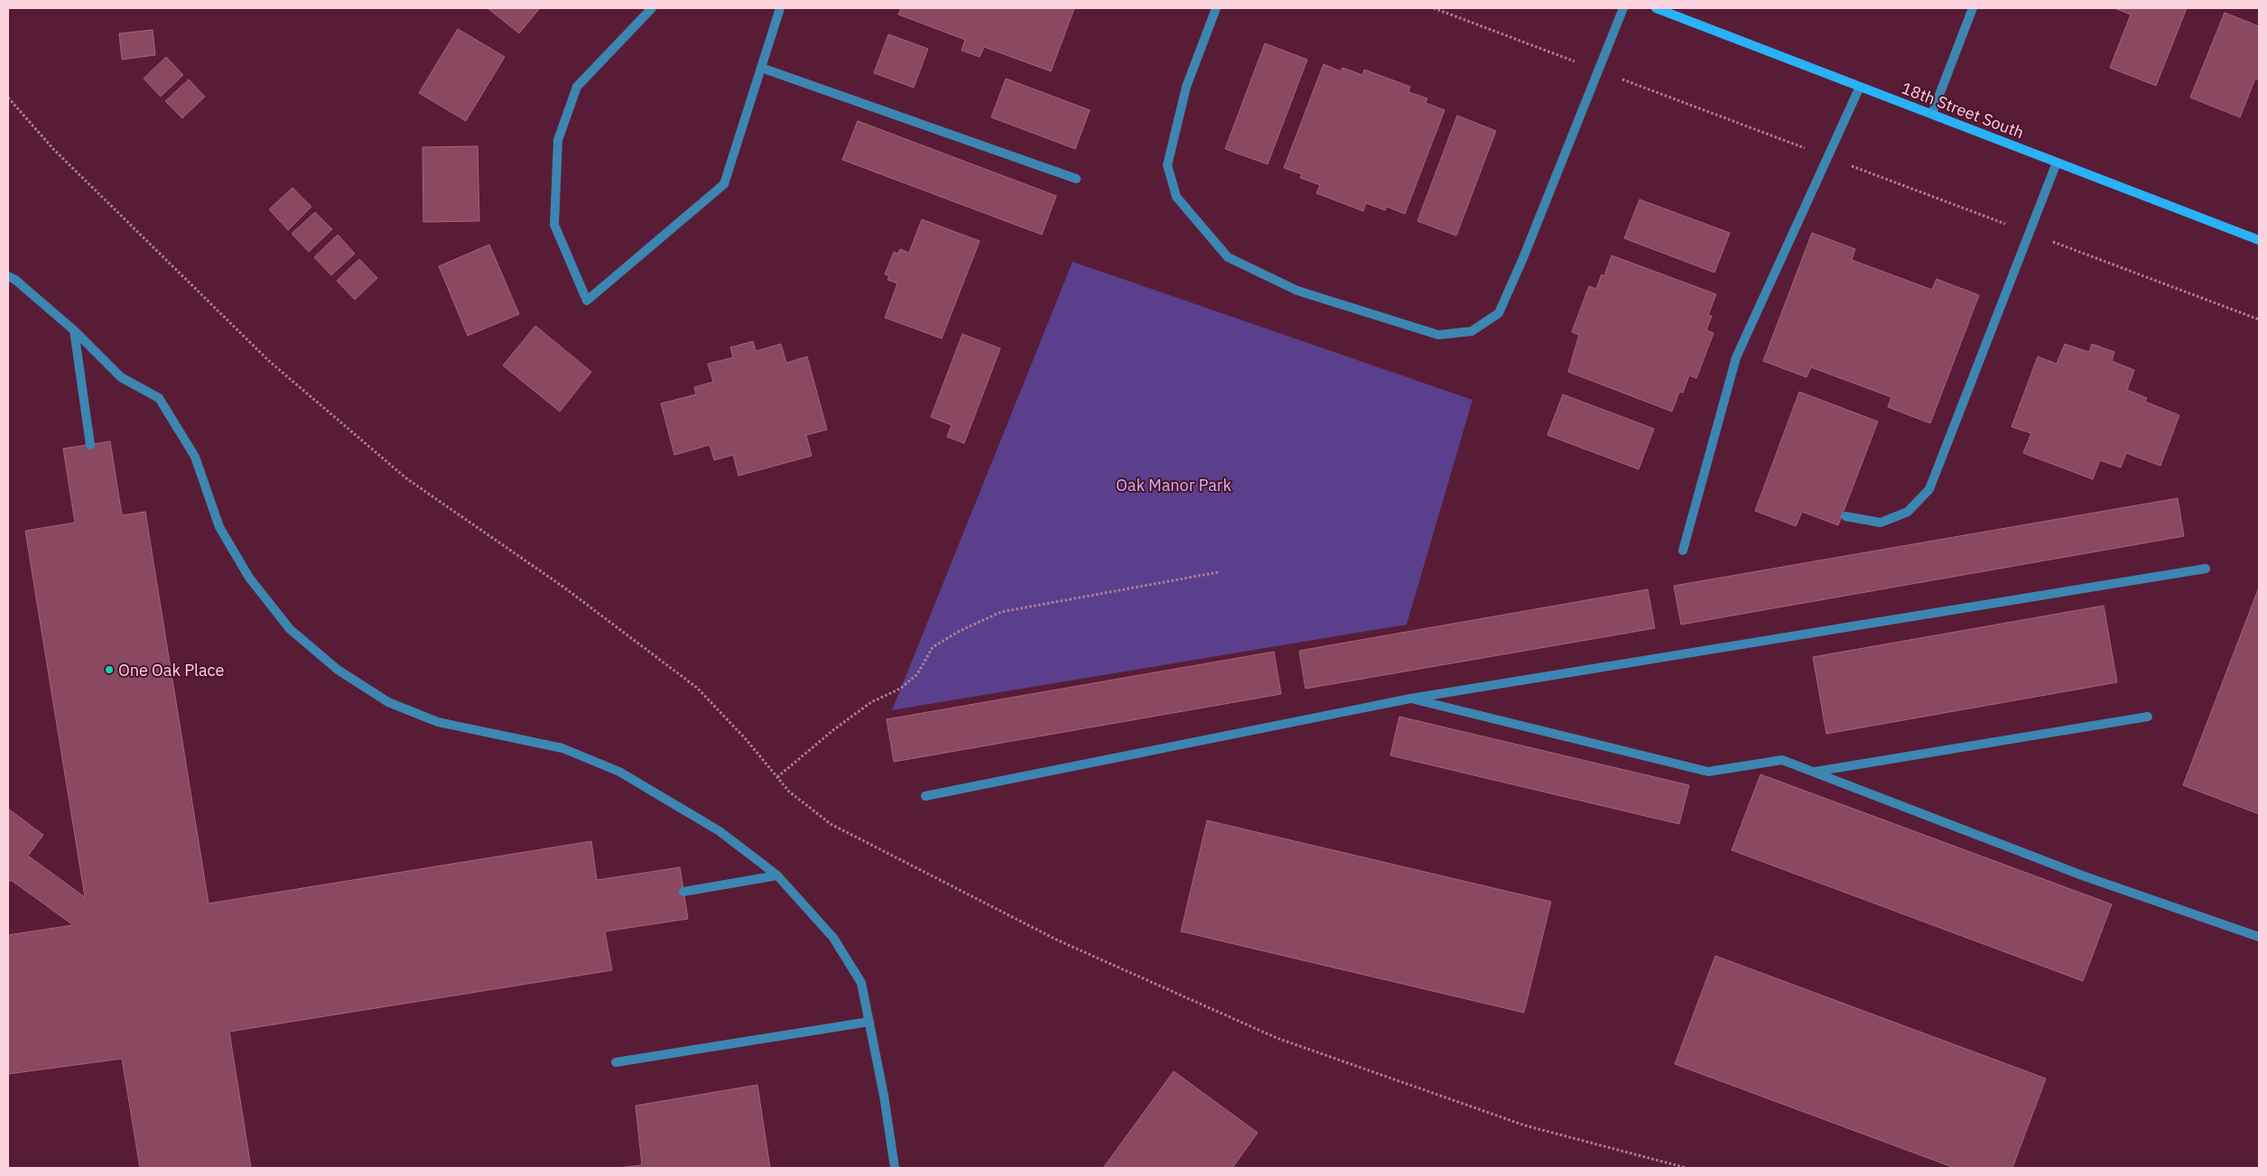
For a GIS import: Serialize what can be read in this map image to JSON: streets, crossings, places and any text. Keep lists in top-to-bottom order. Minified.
{"streets":{"street":["18th Street South"]},"parks":["Oak Manor Park"],"places":["One Oak Place"]}
